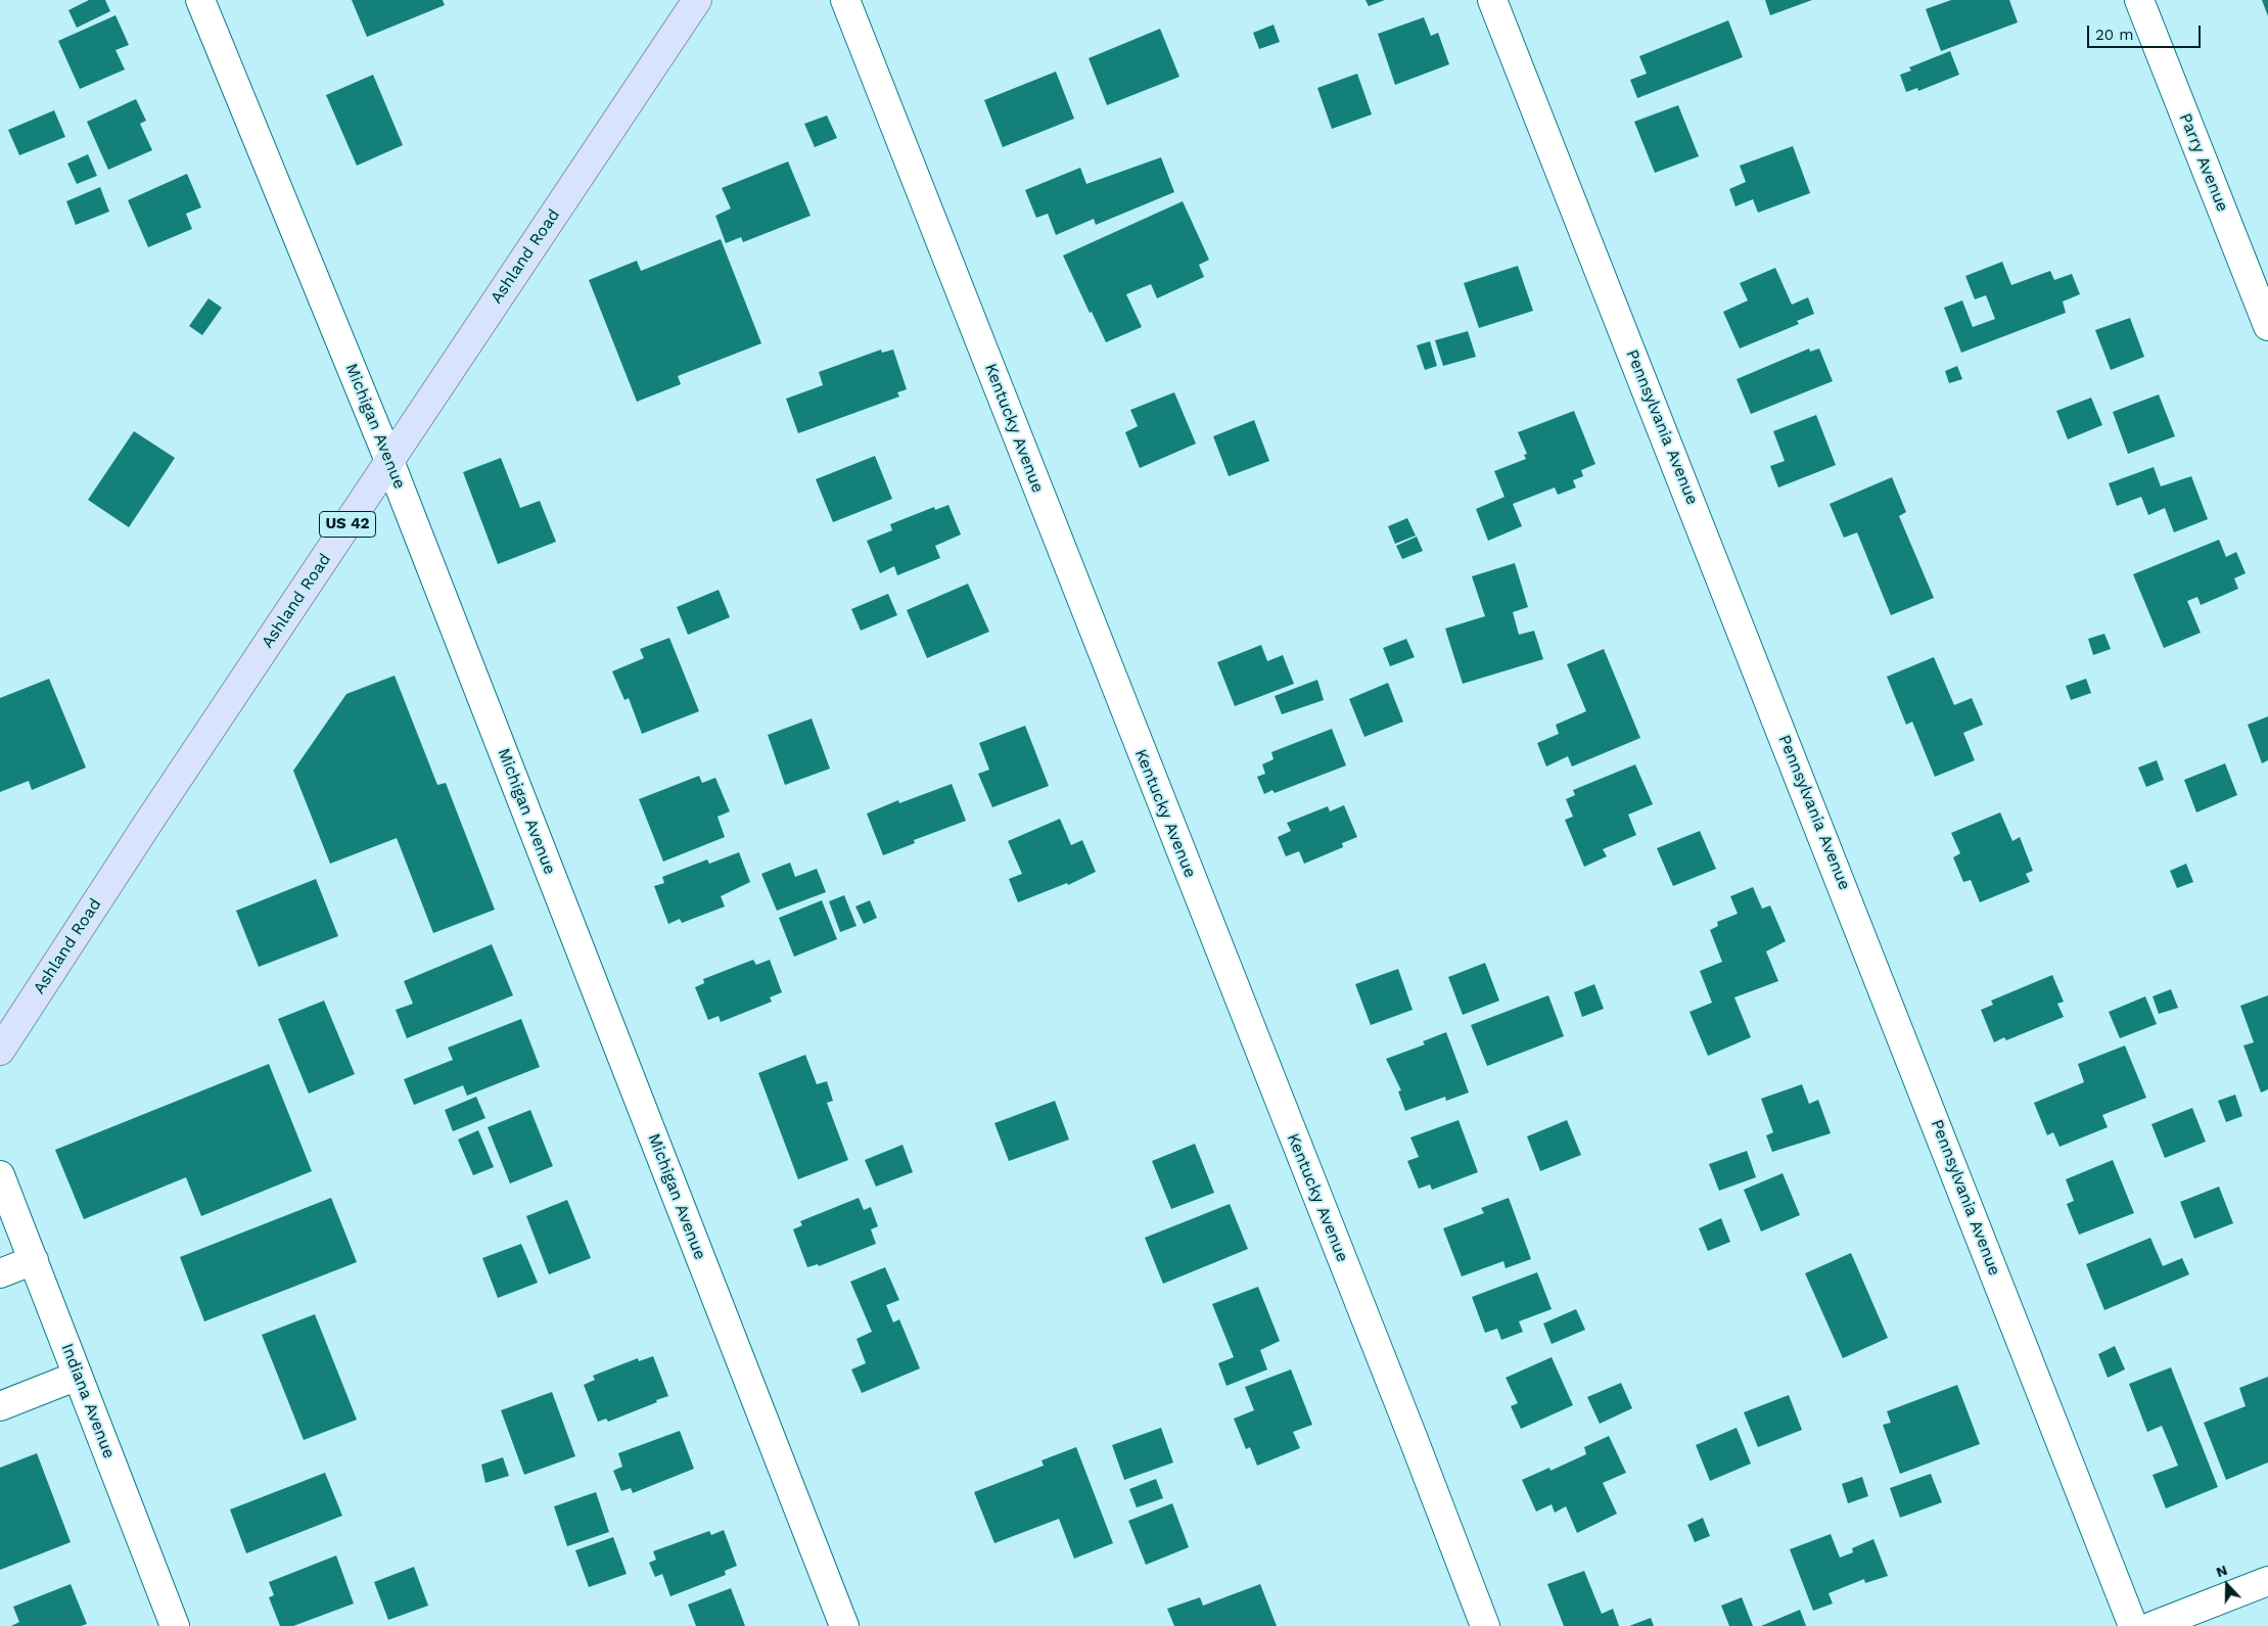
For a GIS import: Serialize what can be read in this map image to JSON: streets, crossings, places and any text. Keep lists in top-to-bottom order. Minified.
{"streets":{"main road":["Ashland Road","US 42"],"street":["Parry Avenue","Michigan Avenue","Pennsylvania Avenue","Kentucky Avenue","Indiana Avenue"]},"crossings":[["Ashland Road","Michigan Avenue"]],"scale_bar":"20 m","north":"top"}
